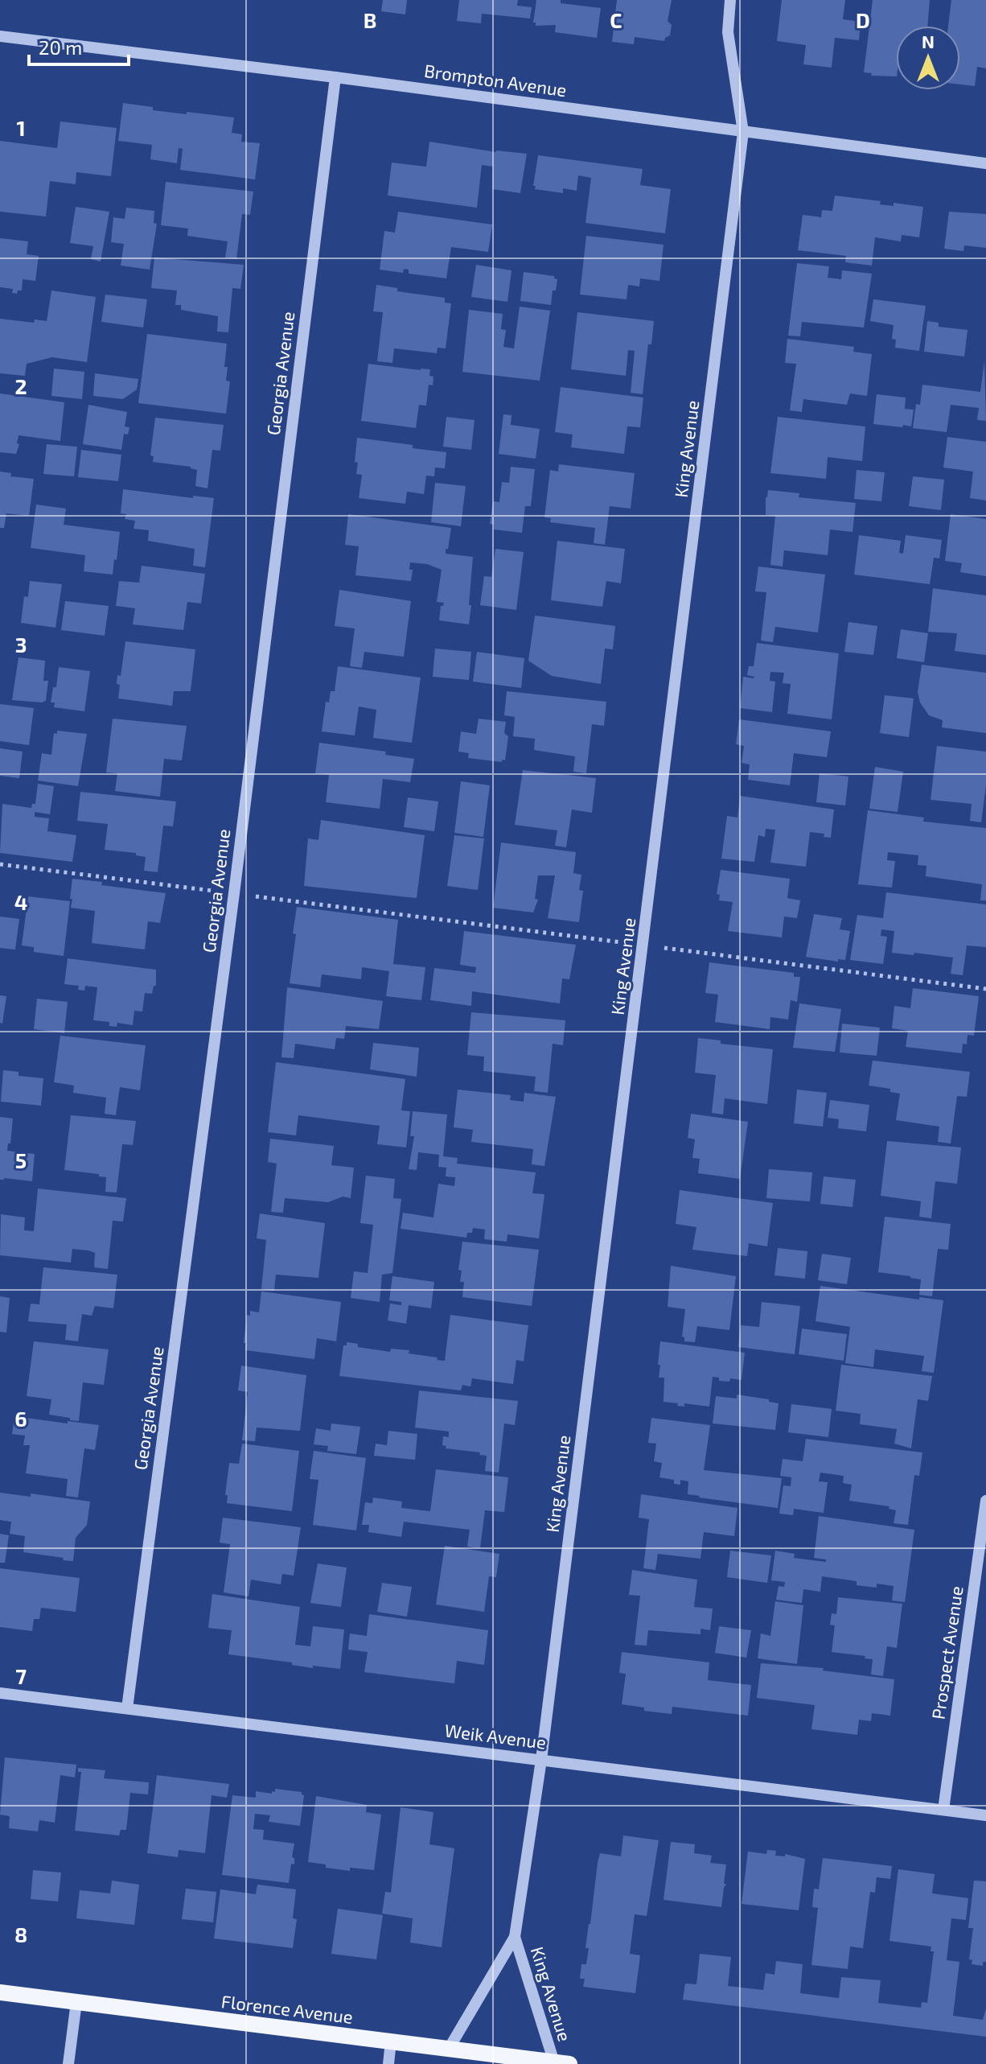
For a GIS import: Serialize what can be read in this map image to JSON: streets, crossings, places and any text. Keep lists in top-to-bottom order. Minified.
{"streets":{"main road":["Florence Avenue"],"street":["Brompton Avenue","Georgia Avenue","King Avenue","Prospect Avenue","Weik Avenue"]},"crossings":[["Brompton Avenue","Georgia Avenue"],["Brompton Avenue","King Avenue"],["Georgia Avenue","Weik Avenue"],["King Avenue","Weik Avenue"],["King Avenue","Florence Avenue"],["Prospect Avenue","Weik Avenue"]],"scale_bar":"20 m","north":"top","grid":{"columns":["B","C","D"],"rows":["1","2","3","4","5","6","7","8"]}}
